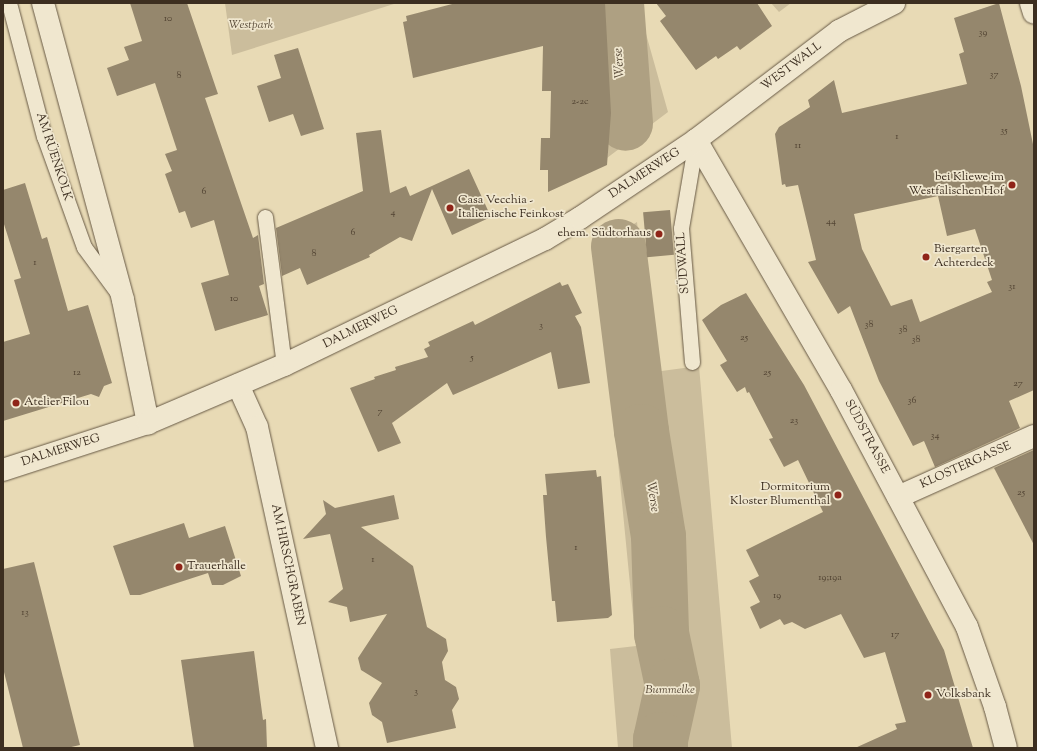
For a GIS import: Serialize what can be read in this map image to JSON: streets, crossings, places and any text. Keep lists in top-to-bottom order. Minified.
{"streets":{"street":["WESTWALL","AM RÜENKOLK","DALMERWEG","SÜDSTRASSE","KLOSTERGASSE","AM HIRSCHGRABEN"],"lane":["SÜDWALL"]},"crossings":[["WESTWALL","DALMERWEG"],["WESTWALL","SÜDWALL"],["WESTWALL","SÜDSTRASSE"],["AM RÜENKOLK","DALMERWEG"],["DALMERWEG","SÜDWALL"],["DALMERWEG","SÜDSTRASSE"],["DALMERWEG","AM HIRSCHGRABEN"],["SÜDWALL","SÜDSTRASSE"],["SÜDSTRASSE","KLOSTERGASSE"]],"water":["Werse"],"parks":["Westpark","Bummelke"],"places":["bei Kliewe im Westfälischen Hof","Casa Vecchia - Italienische Feinkost","ehem. Südtorhaus","Biergarten Achterdeck","Atelier Filou","Dormitorium Kloster Blumenthal","Trauerhalle","Volksbank"],"house_numbers":["10","39","37","8","2-2c","35","1","11","6","4","44","6","8","1","31","10","38","3","38","25","38","5","12","25","27","36","7","23","34","25","1","1","19;19a","19","13","17","3"]}
